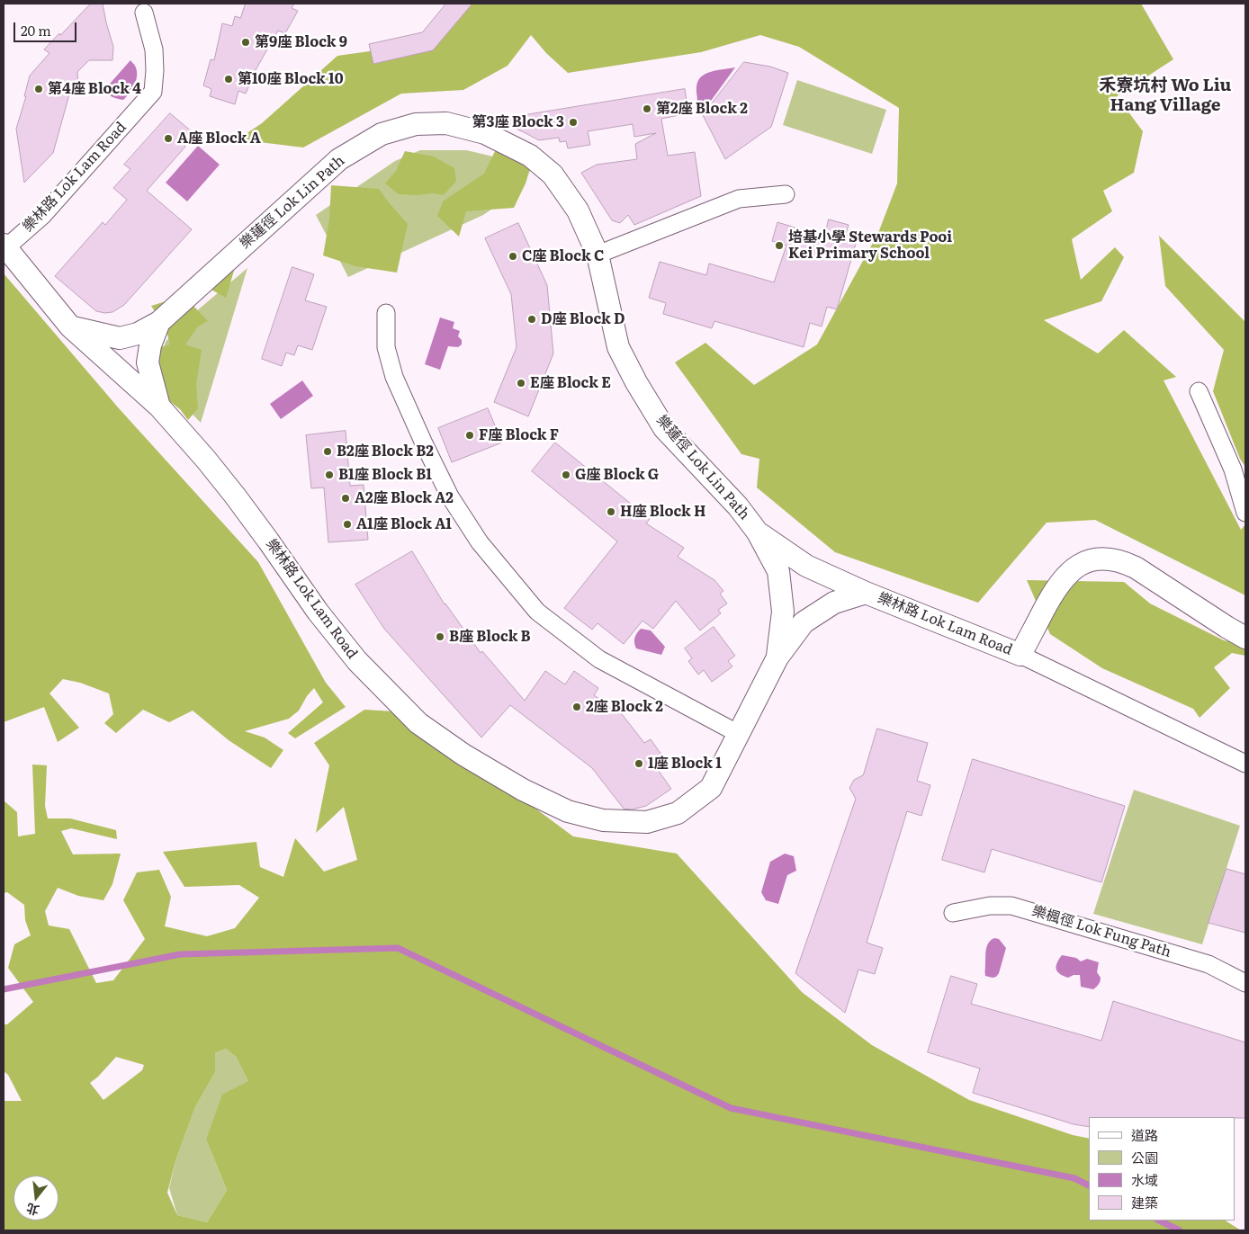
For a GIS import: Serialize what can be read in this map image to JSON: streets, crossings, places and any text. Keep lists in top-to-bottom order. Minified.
{"streets":{"street":["樂林路 Lok Lam Road","樂蓮徑 Lok Lin Path","樂楓徑 Lok Fung Path"]},"crossings":[["樂林路 Lok Lam Road","樂蓮徑 Lok Lin Path"]],"districts":["禾寮坑村 Wo Liu Hang Village"],"places":["第9座 Block 9","第10座 Block 10","第4座 Block 4","第2座 Block 2","第3座 Block 3","A座 Block A","培基小學 Stewards Pooi Kei Primary School","C座 Block C","D座 Block D","E座 Block E","F座 Block F","B2座 Block B2","B1座 Block B1","G座 Block G","A2座 Block A2","H座 Block H","A1座 Block A1","B座 Block B","2座 Block 2","1座 Block 1"],"legend":["道路","公園","水域","建築"],"scale_bar":"20 m","north":"bottom"}
